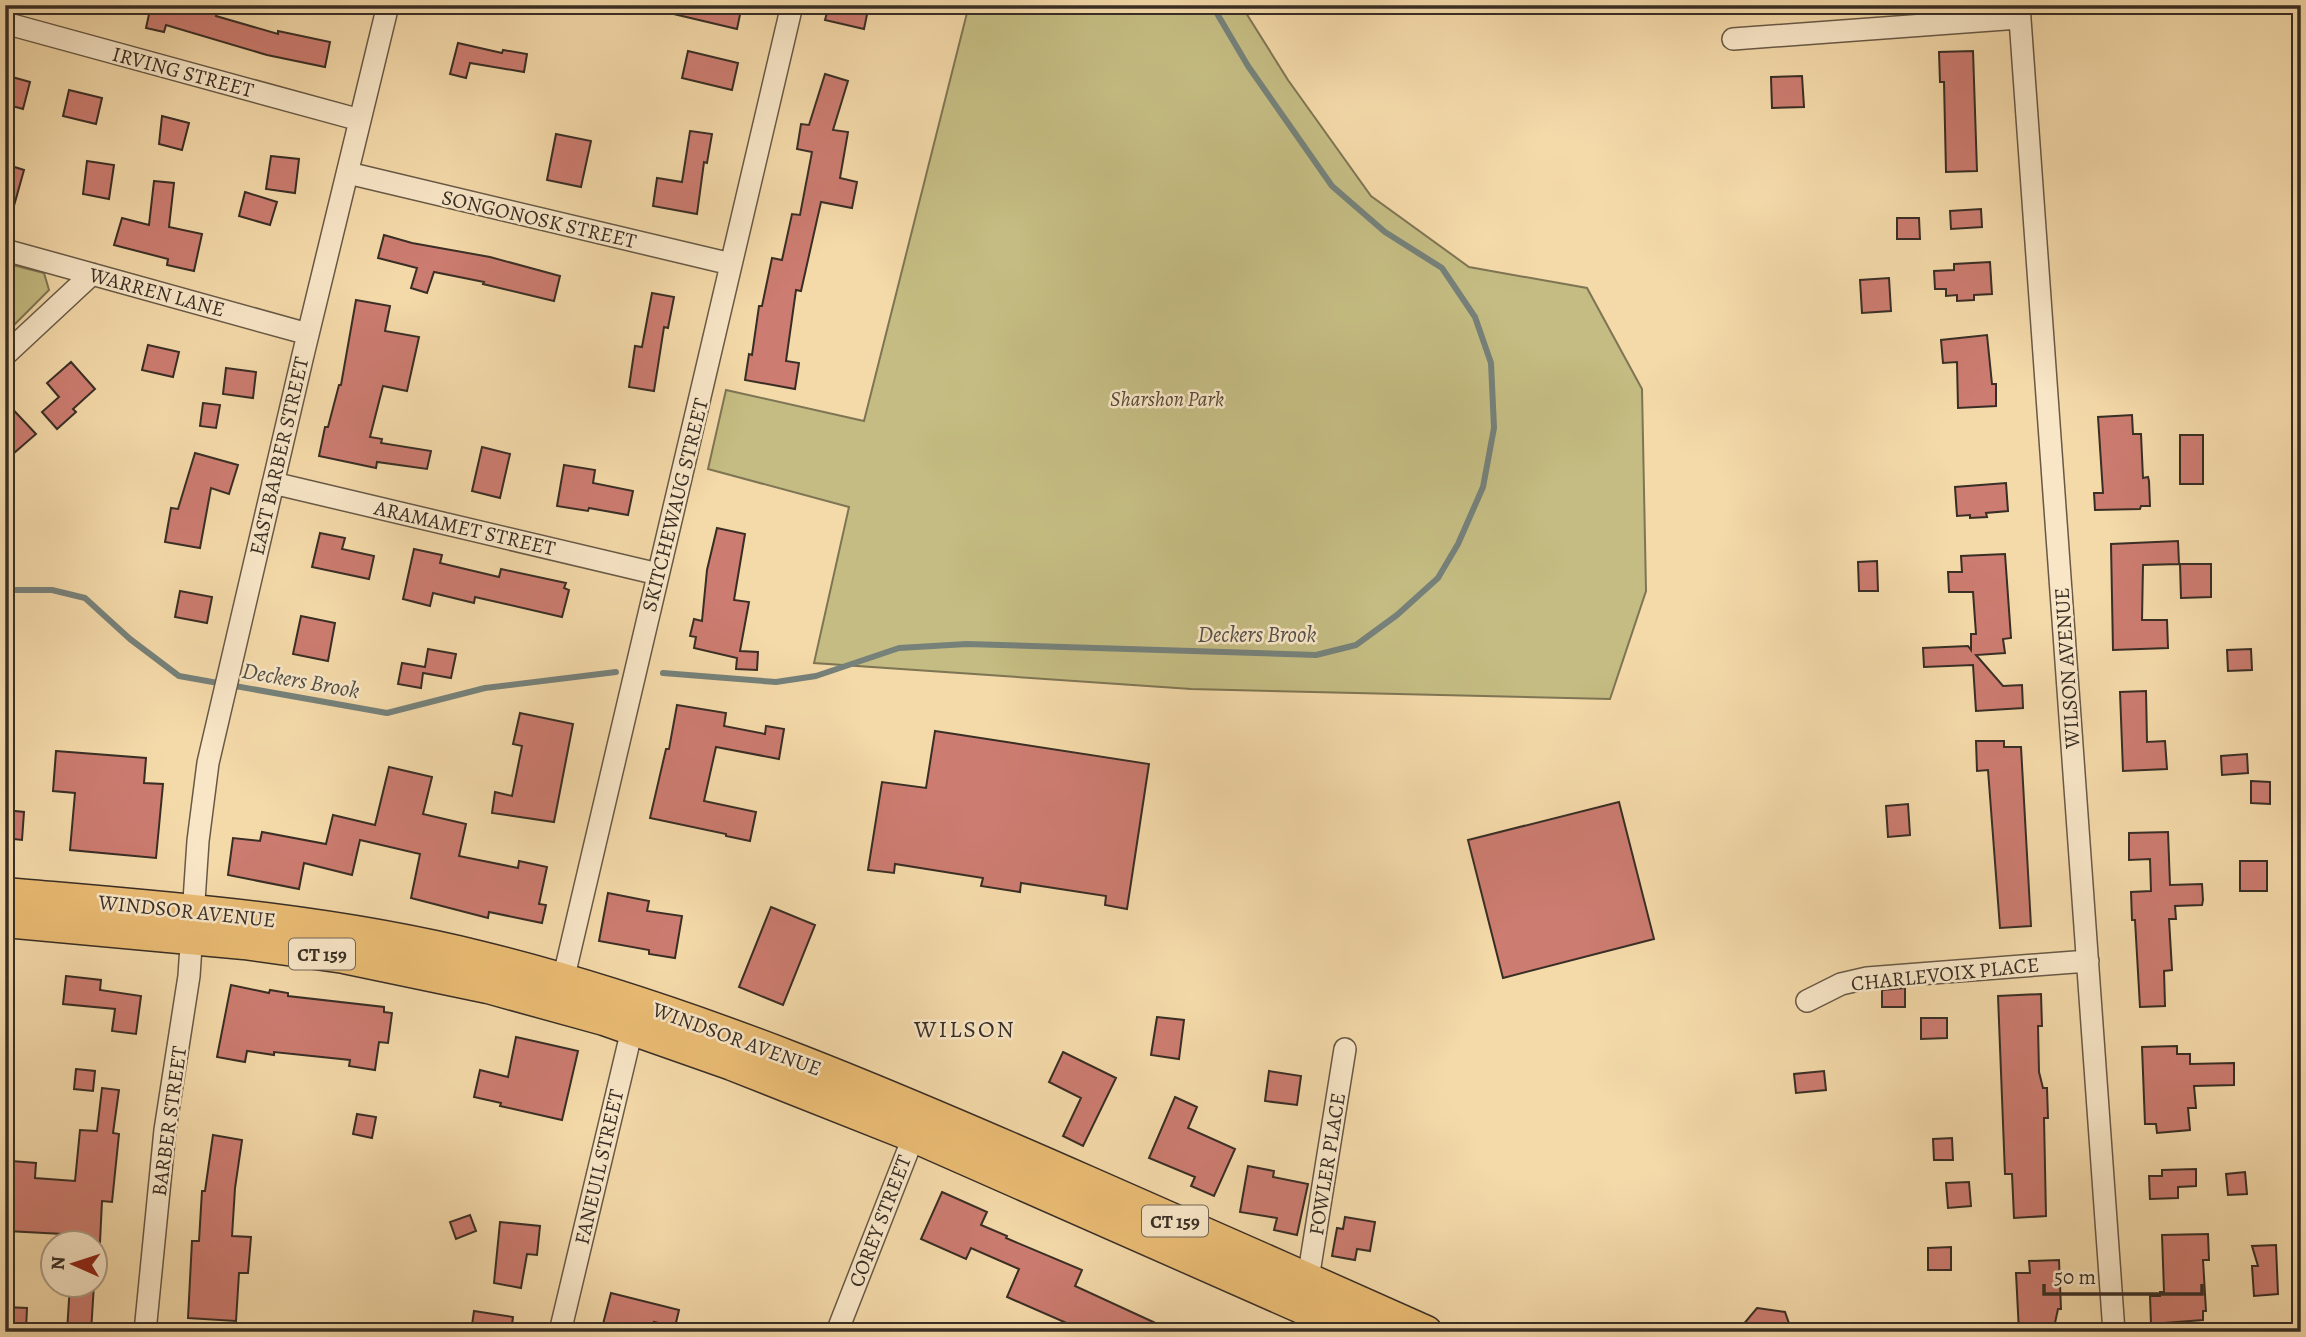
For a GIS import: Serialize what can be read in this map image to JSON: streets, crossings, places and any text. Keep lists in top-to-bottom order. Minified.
{"streets":{"main road":["WINDSOR AVENUE","CT 159"],"street":["IRVING STREET","SONGONOSK STREET","WARREN LANE","EAST BARBER STREET","SKITCHEWAUG STREET","ARAMAMET STREET","WILSON AVENUE","CHARLEVOIX PLACE","BARBER STREET","FOWLER PLACE","FANEUIL STREET","COREY STREET"]},"crossings":[["IRVING STREET","EAST BARBER STREET"],["SONGONOSK STREET","EAST BARBER STREET"],["SONGONOSK STREET","SKITCHEWAUG STREET"],["WARREN LANE","EAST BARBER STREET"],["EAST BARBER STREET","ARAMAMET STREET"],["EAST BARBER STREET","WINDSOR AVENUE"],["EAST BARBER STREET","BARBER STREET"],["SKITCHEWAUG STREET","ARAMAMET STREET"],["SKITCHEWAUG STREET","WINDSOR AVENUE"],["WILSON AVENUE","CHARLEVOIX PLACE"],["WINDSOR AVENUE","BARBER STREET"],["WINDSOR AVENUE","FOWLER PLACE"],["WINDSOR AVENUE","FANEUIL STREET"],["WINDSOR AVENUE","COREY STREET"]],"districts":["WILSON"],"water":["Deckers Brook"],"parks":["Sharshon Park"],"scale_bar":"50 m","north":"left"}
